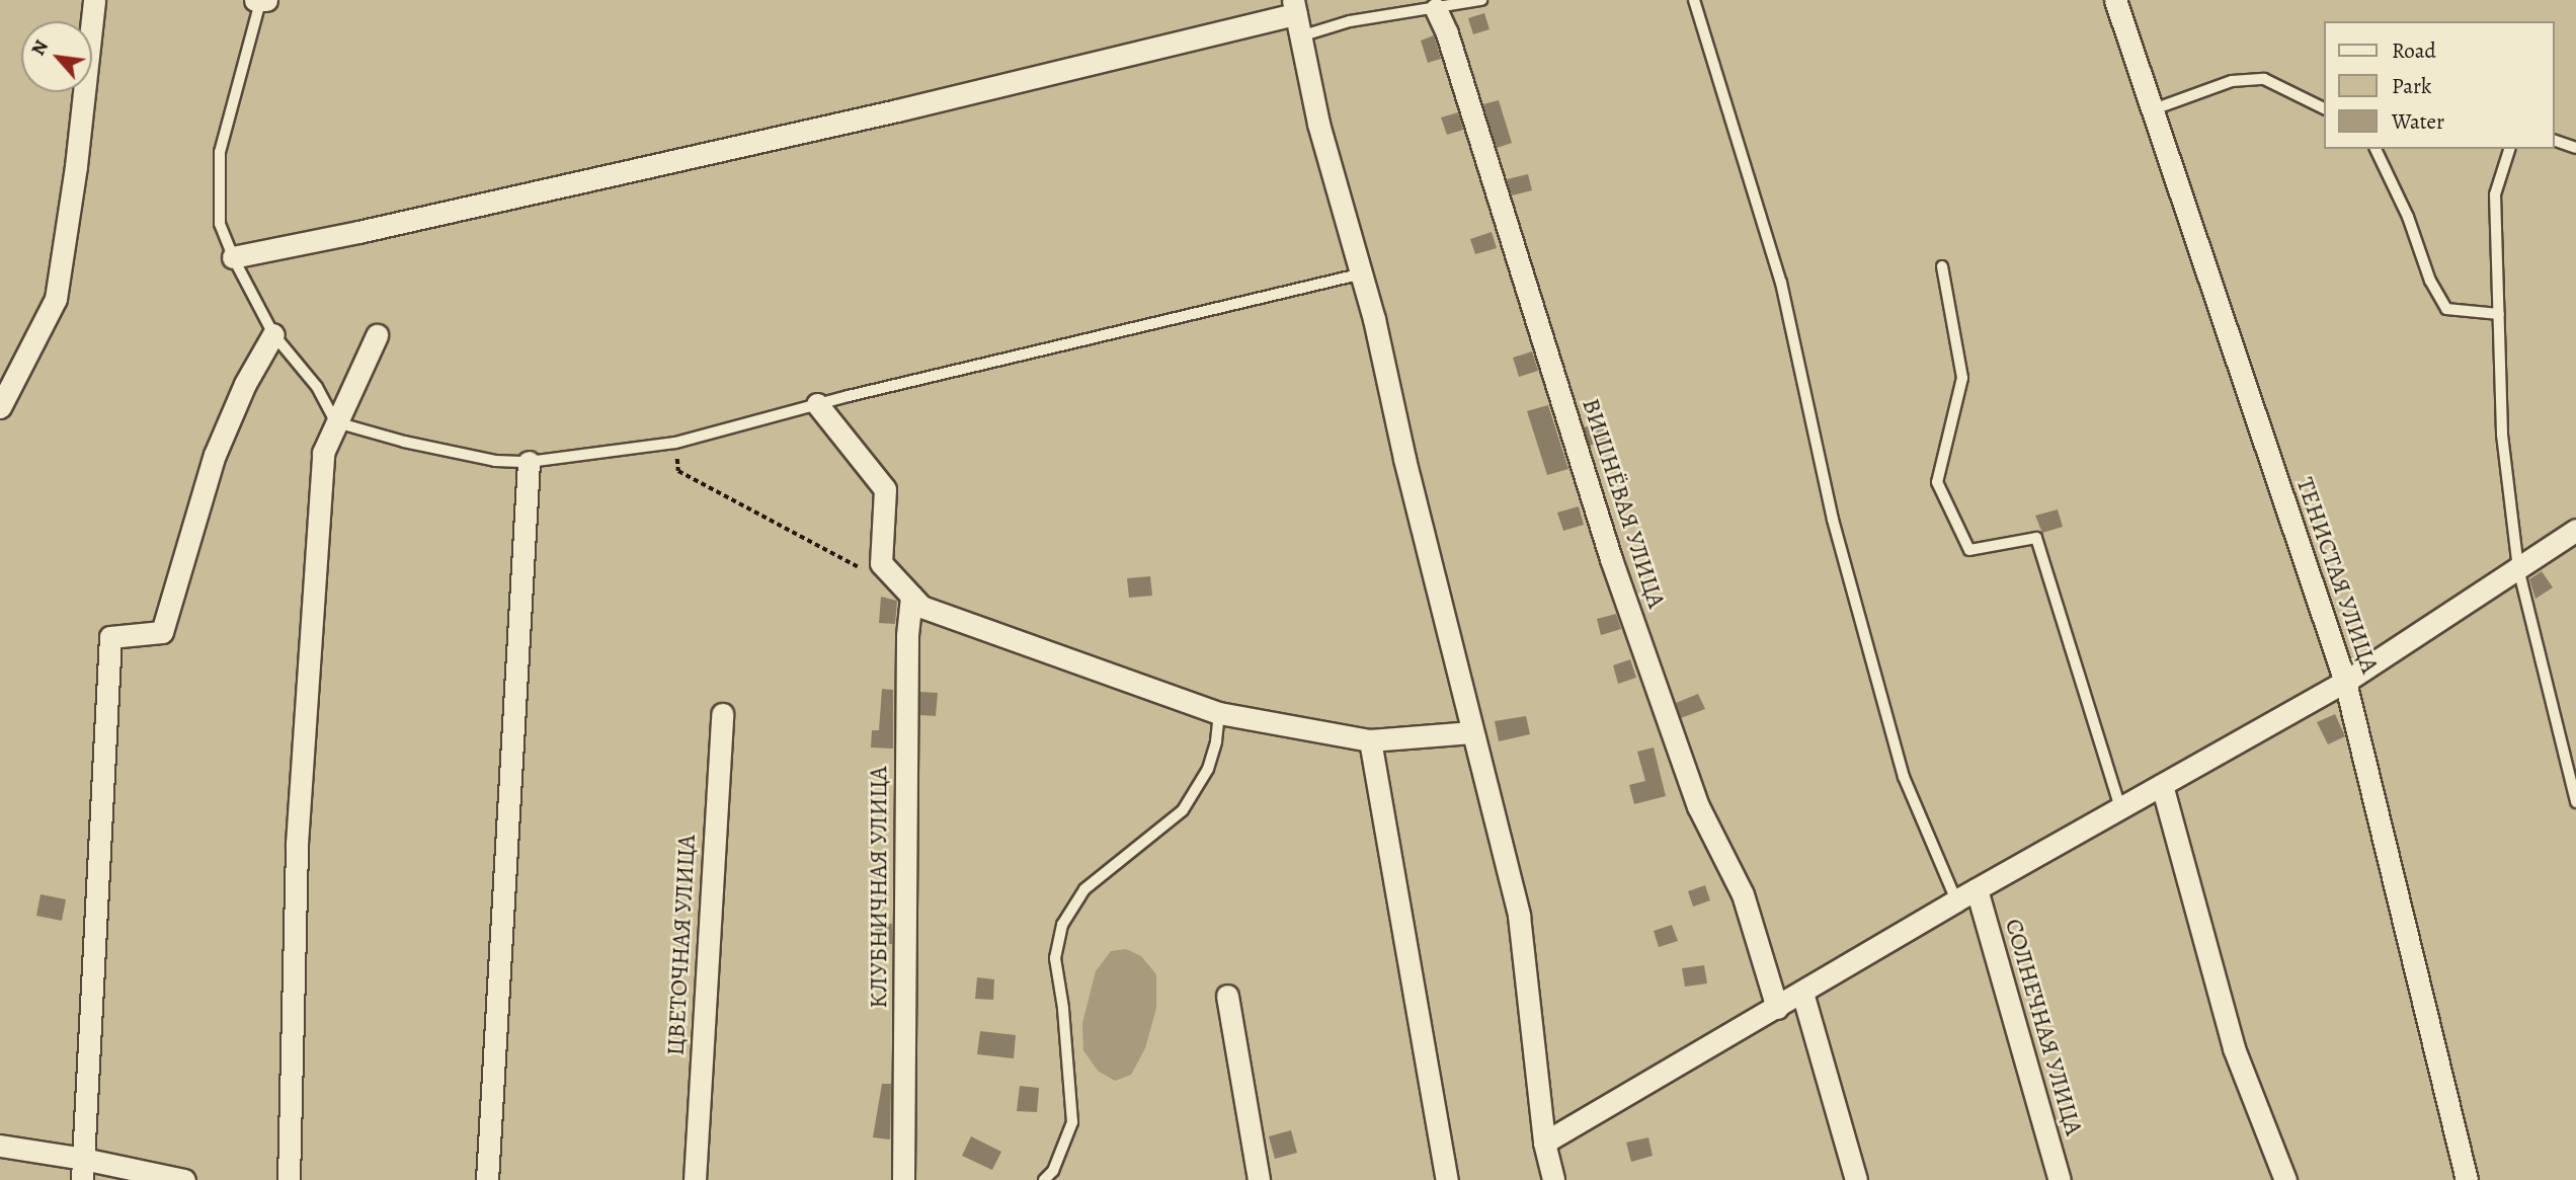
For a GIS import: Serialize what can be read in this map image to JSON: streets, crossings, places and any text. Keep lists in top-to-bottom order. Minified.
{"streets":{"street":["ВИШНЁВАЯ УЛИЦА","ТЕНИСТАЯ УЛИЦА","КЛУБНИЧНАЯ УЛИЦА","ЦВЕТОЧНАЯ УЛИЦА","СОЛНЕЧНАЯ УЛИЦА"]},"legend":["Road","Park","Water"],"north":"top left"}
